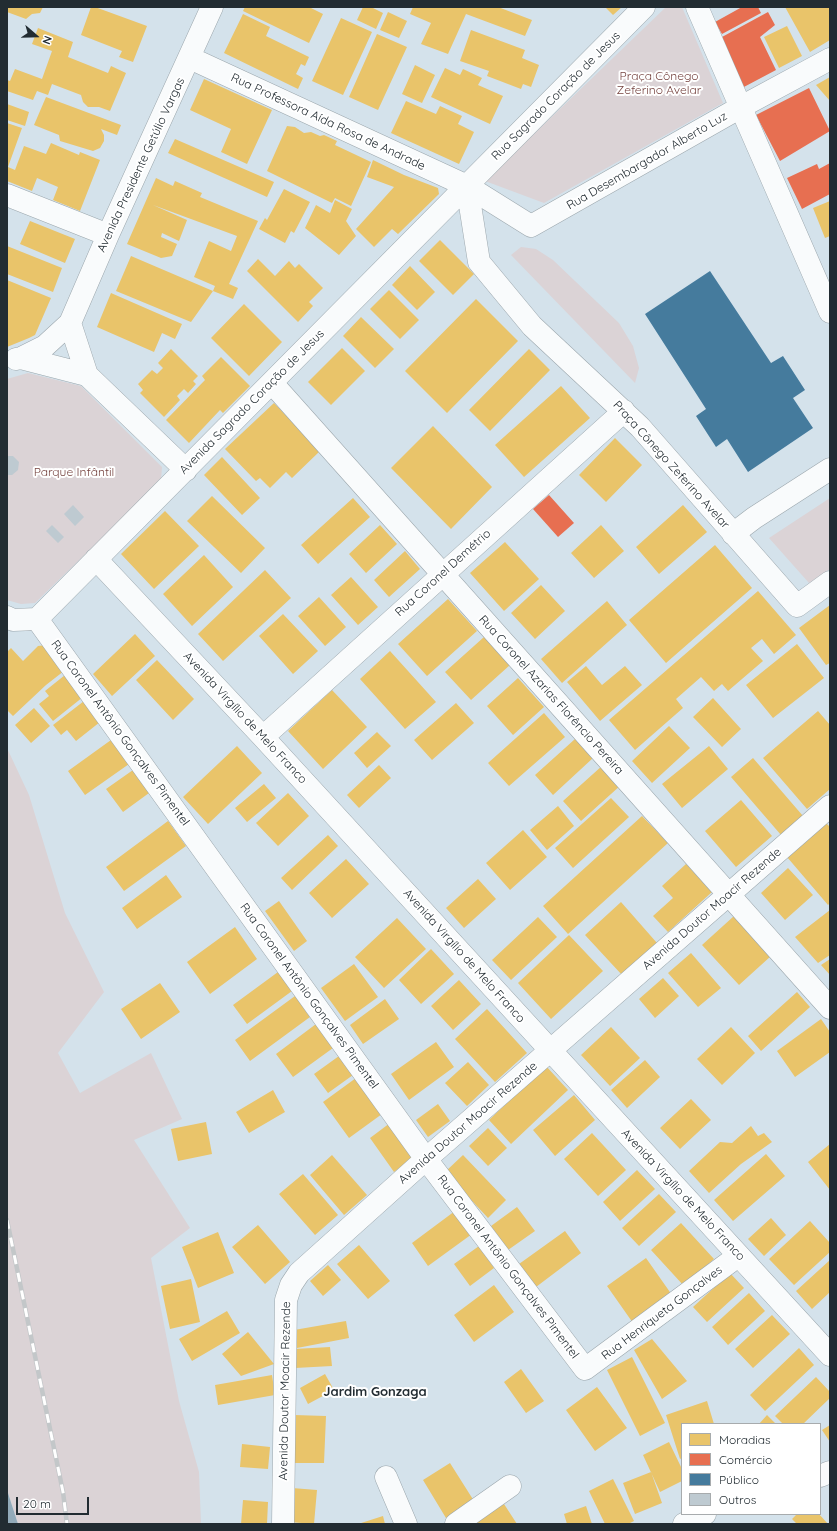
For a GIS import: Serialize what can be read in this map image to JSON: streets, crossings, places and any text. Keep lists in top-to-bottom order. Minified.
{"streets":{"street":["Rua Sagrado Coração de Jesus","Rua Professora Aída Rosa de Andrade","Rua Desembargador Alberto Luz","Avenida Presidente Getúlio Vargas","Avenida Sagrado Coração de Jesus","Praça Cônego Zeferino Avelar","Rua Coronel Demétrio","Rua Coronel Azarias Florêncio Pereira","Avenida Virgílio de Melo Franco","Rua Coronel Antônio Gonçalves Pimentel","Avenida Doutor Moacir Rezende","Rua Henriqueta Gonçalves"]},"crossings":[["Rua Sagrado Coração de Jesus","Rua Professora Aída Rosa de Andrade"],["Rua Sagrado Coração de Jesus","Rua Desembargador Alberto Luz"],["Rua Sagrado Coração de Jesus","Avenida Sagrado Coração de Jesus"],["Rua Sagrado Coração de Jesus","Praça Cônego Zeferino Avelar"],["Rua Professora Aída Rosa de Andrade","Rua Desembargador Alberto Luz"],["Rua Professora Aída Rosa de Andrade","Avenida Presidente Getúlio Vargas"],["Rua Professora Aída Rosa de Andrade","Avenida Sagrado Coração de Jesus"],["Rua Professora Aída Rosa de Andrade","Praça Cônego Zeferino Avelar"],["Rua Desembargador Alberto Luz","Avenida Sagrado Coração de Jesus"],["Rua Desembargador Alberto Luz","Praça Cônego Zeferino Avelar"],["Avenida Sagrado Coração de Jesus","Praça Cônego Zeferino Avelar"],["Avenida Sagrado Coração de Jesus","Rua Coronel Azarias Florêncio Pereira"],["Avenida Sagrado Coração de Jesus","Avenida Virgílio de Melo Franco"],["Avenida Sagrado Coração de Jesus","Rua Coronel Antônio Gonçalves Pimentel"],["Praça Cônego Zeferino Avelar","Rua Coronel Demétrio"],["Rua Coronel Demétrio","Rua Coronel Azarias Florêncio Pereira"],["Rua Coronel Demétrio","Avenida Virgílio de Melo Franco"],["Rua Coronel Azarias Florêncio Pereira","Avenida Doutor Moacir Rezende"],["Avenida Virgílio de Melo Franco","Avenida Doutor Moacir Rezende"],["Avenida Virgílio de Melo Franco","Rua Henriqueta Gonçalves"],["Rua Coronel Antônio Gonçalves Pimentel","Avenida Doutor Moacir Rezende"],["Rua Coronel Antônio Gonçalves Pimentel","Rua Henriqueta Gonçalves"]],"districts":["Jardim Gonzaga"],"parks":["Praça Cônego Zeferino Avelar","Parque Infântil"],"legend":["Moradias","Comércio","Público","Outros"],"scale_bar":"20 m","north":"right"}
